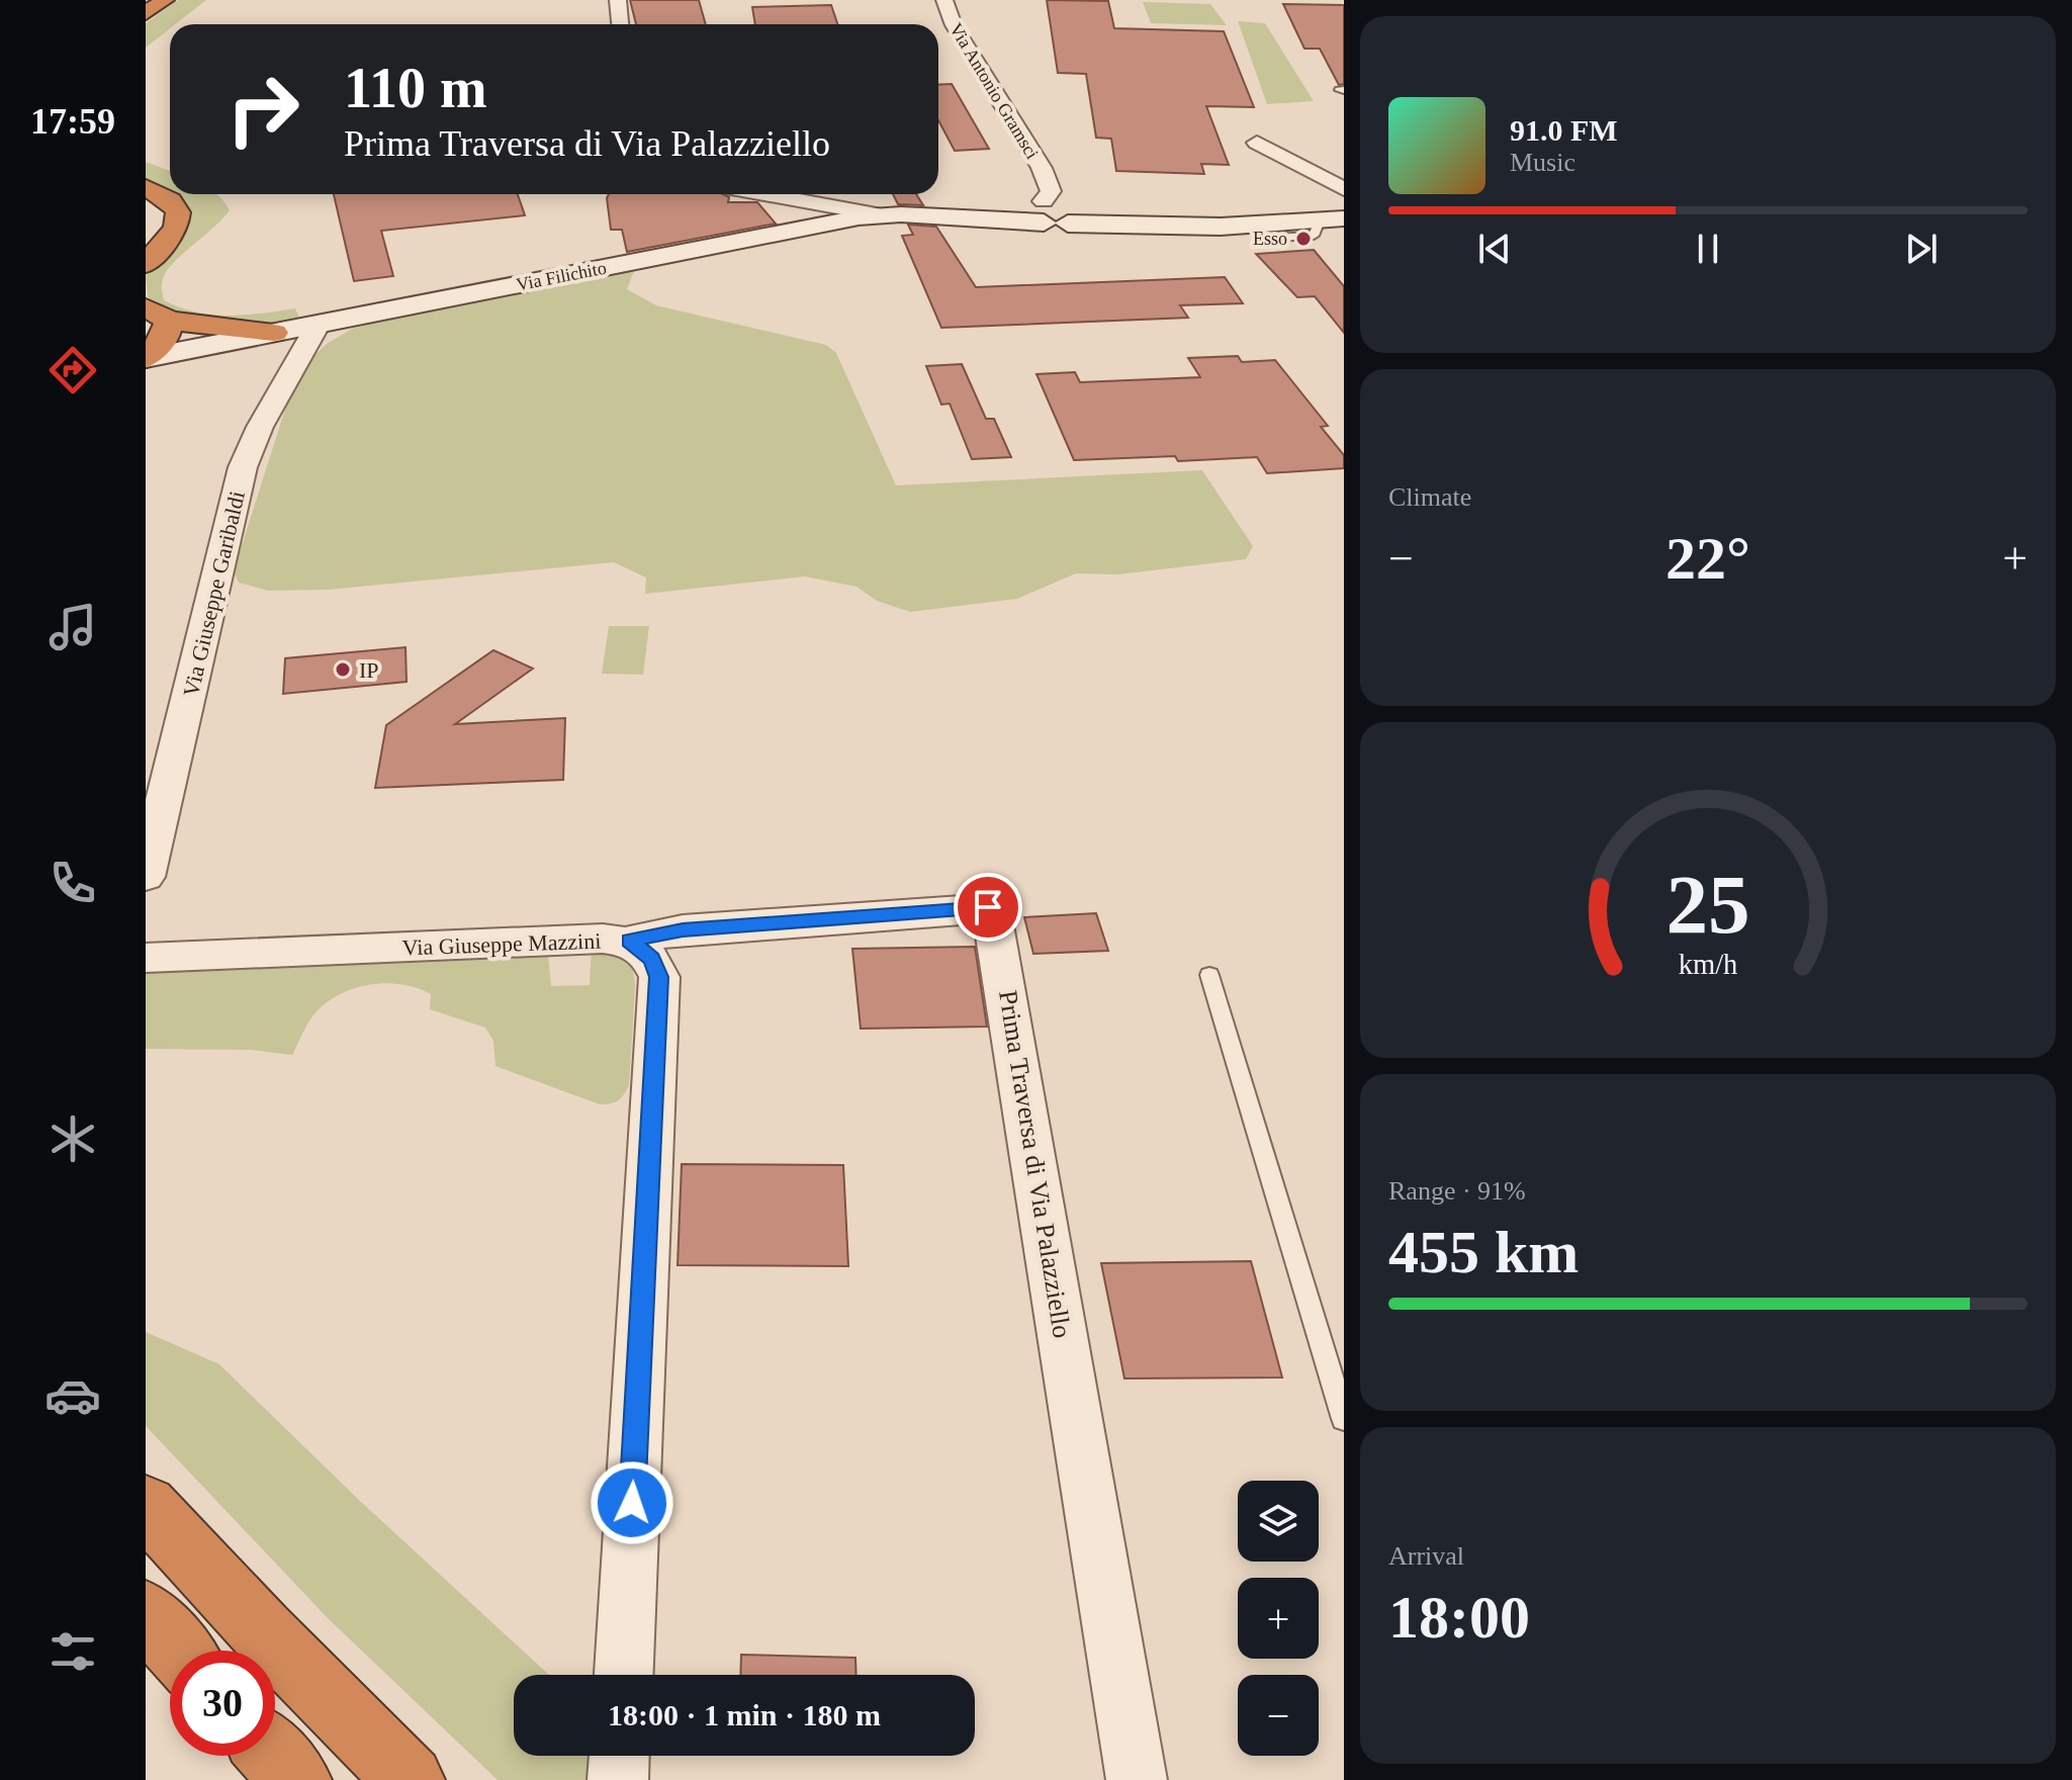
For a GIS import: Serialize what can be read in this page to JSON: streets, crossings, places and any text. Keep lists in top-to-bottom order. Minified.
{"streets":{"street":["Via Antonio Gramsci","Via Filichito","Via Giuseppe Garibaldi","Via Giuseppe Mazzini","Prima Traversa di Via Palazziello"]},"crossings":[["Via Antonio Gramsci","Via Filichito"],["Via Filichito","Via Giuseppe Garibaldi"],["Via Giuseppe Mazzini","Prima Traversa di Via Palazziello"]],"places":["Esso","IP"],"page":{"tabs":"17:59","turn":["110 m","Prima Traversa di Via Palazziello"],"song":["91.0 FM","Music"],"tile":["Climate",["Range · 91%","455 km"],["Arrival","18:00"]],"heat":["−","22°","+"],"map_buttons":["+","−"],"limit":"30","trip":"18:00 · 1 min · 180 m","gauge":["25","km/h"]}}
